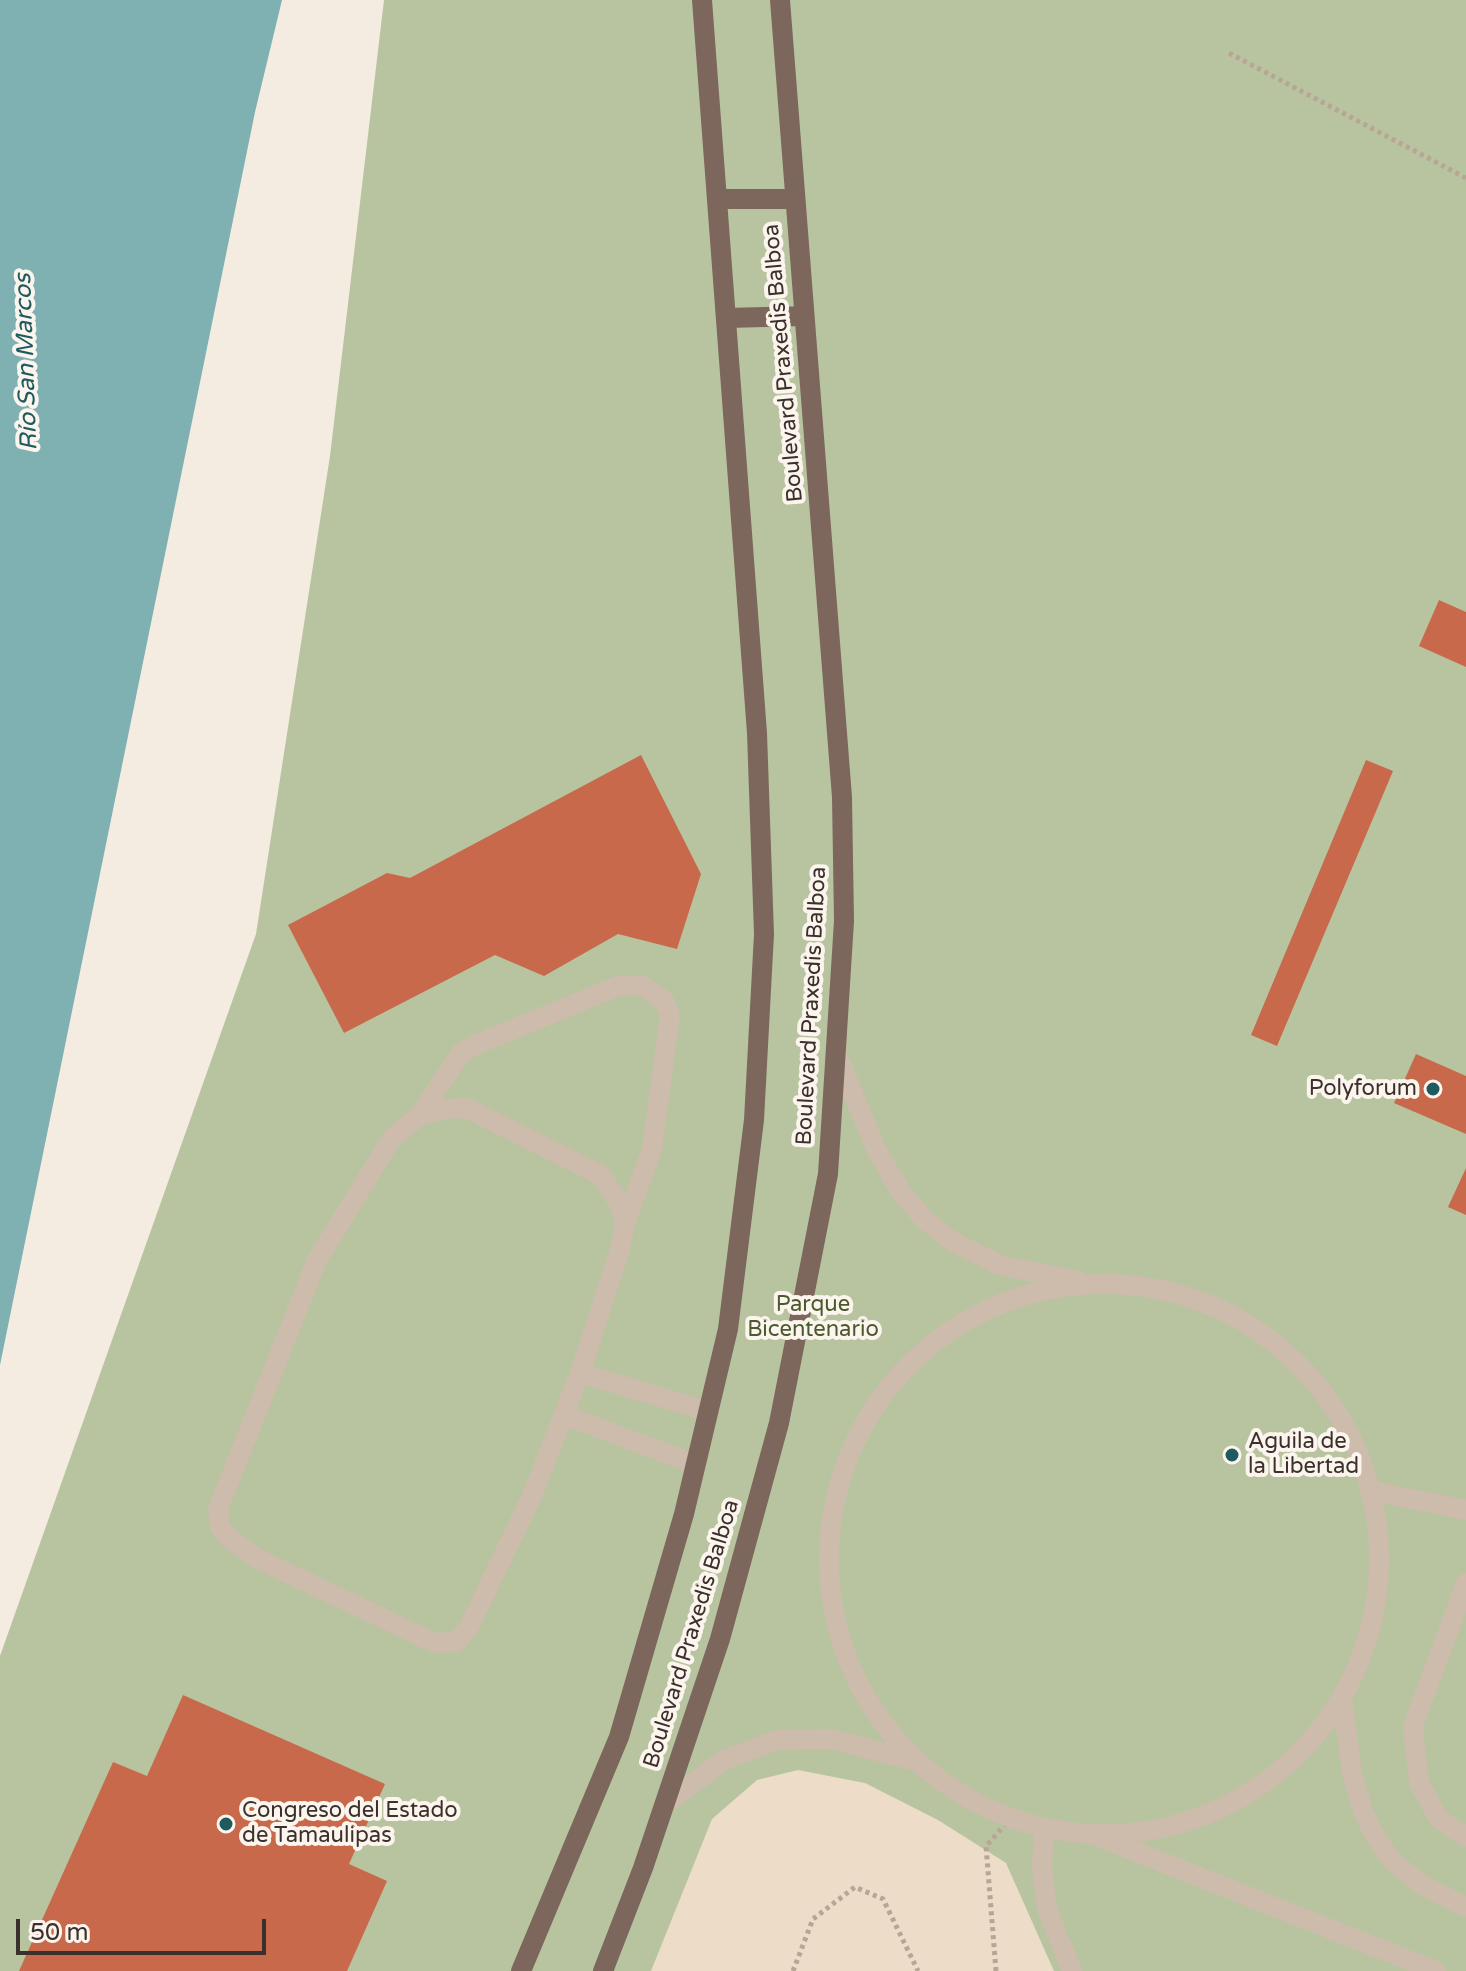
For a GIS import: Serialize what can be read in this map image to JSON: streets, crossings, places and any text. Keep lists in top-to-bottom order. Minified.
{"streets":{"main road":["Boulevard Praxedis Balboa"]},"water":["Río San Marcos"],"parks":["Parque Bicentenario"],"places":["Polyforum","Aguila de la Libertad","Congreso del Estado de Tamaulipas"],"scale_bar":"50 m"}
